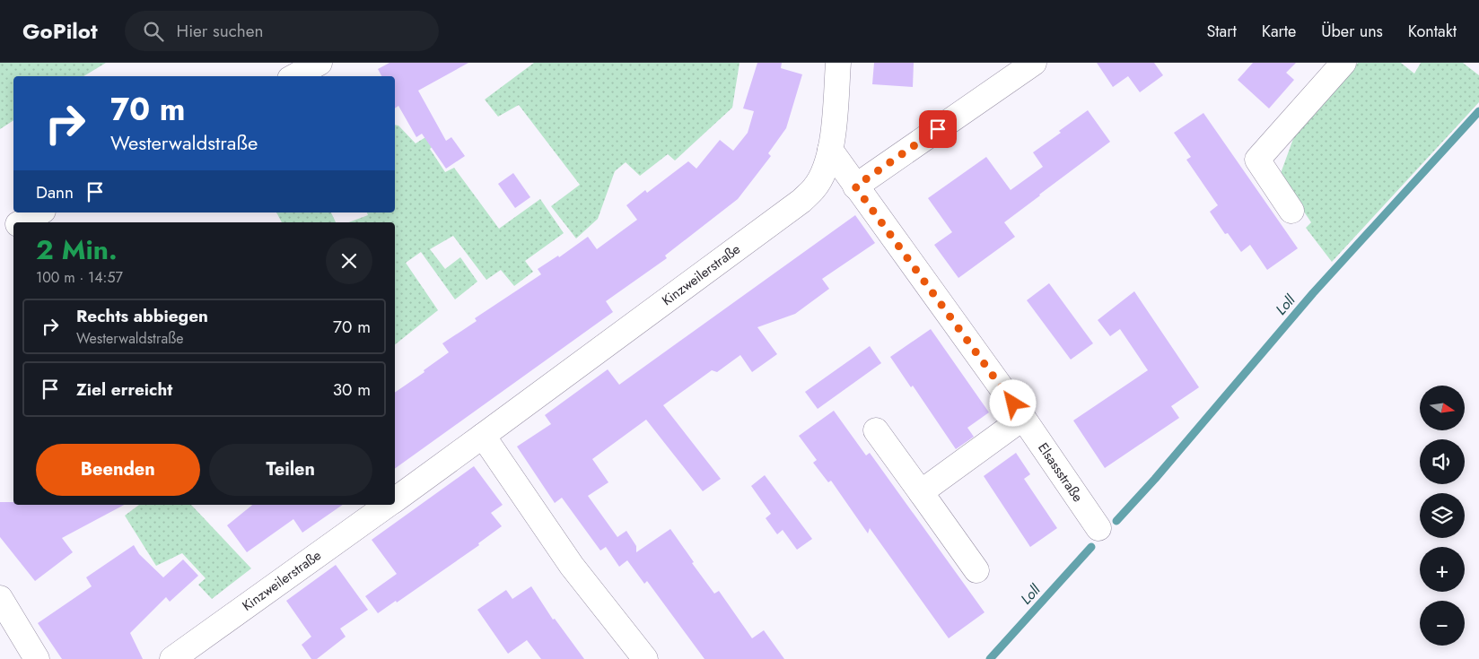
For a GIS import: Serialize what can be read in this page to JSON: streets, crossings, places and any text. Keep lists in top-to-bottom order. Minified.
{"streets":{"street":["Kinzweilerstraße","Elsassstraße"]},"crossings":[["Kinzweilerstraße","Elsassstraße"]],"water":["Loll"],"north":"right","page":{"header":"GoPilot","search":"Hier suchen","nav":["Start","Karte","Über uns","Kontakt"],"turn":["70 m","Westerwaldstraße"],"then":"Dann","heading":["2 Min.","100 m · 14:57"],"list":[{"name":"Rechts abbiegen","note":"Westerwaldstraße","value":"70 m"},{"name":"Ziel erreicht","value":"30 m"}],"map_buttons":["+","−"],"buttons":["Beenden","Teilen"]}}
